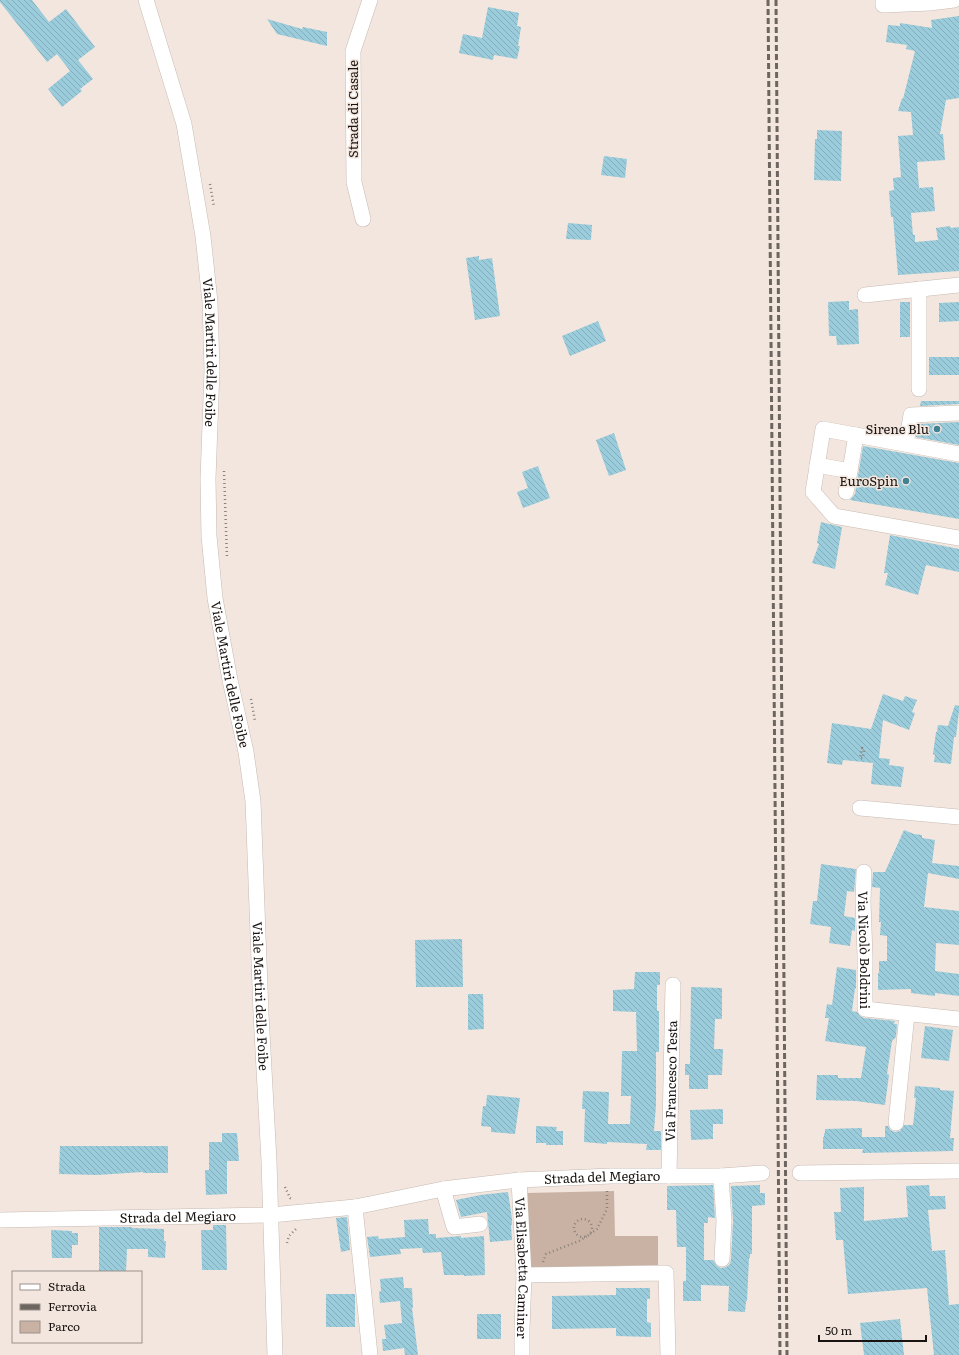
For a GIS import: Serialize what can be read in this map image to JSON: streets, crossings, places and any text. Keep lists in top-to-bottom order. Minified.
{"streets":{"street":["Strada di Casale","Viale Martiri delle Foibe","Via Nicolò Boldrini","Via Francesco Testa","Strada del Megiaro","Via Elisabetta Caminer"]},"crossings":[["Viale Martiri delle Foibe","Strada del Megiaro"],["Via Francesco Testa","Strada del Megiaro"],["Strada del Megiaro","Via Elisabetta Caminer"]],"places":["Sirene Blu","EuroSpin"],"legend":["Strada","Ferrovia","Parco"],"scale_bar":"50 m"}
